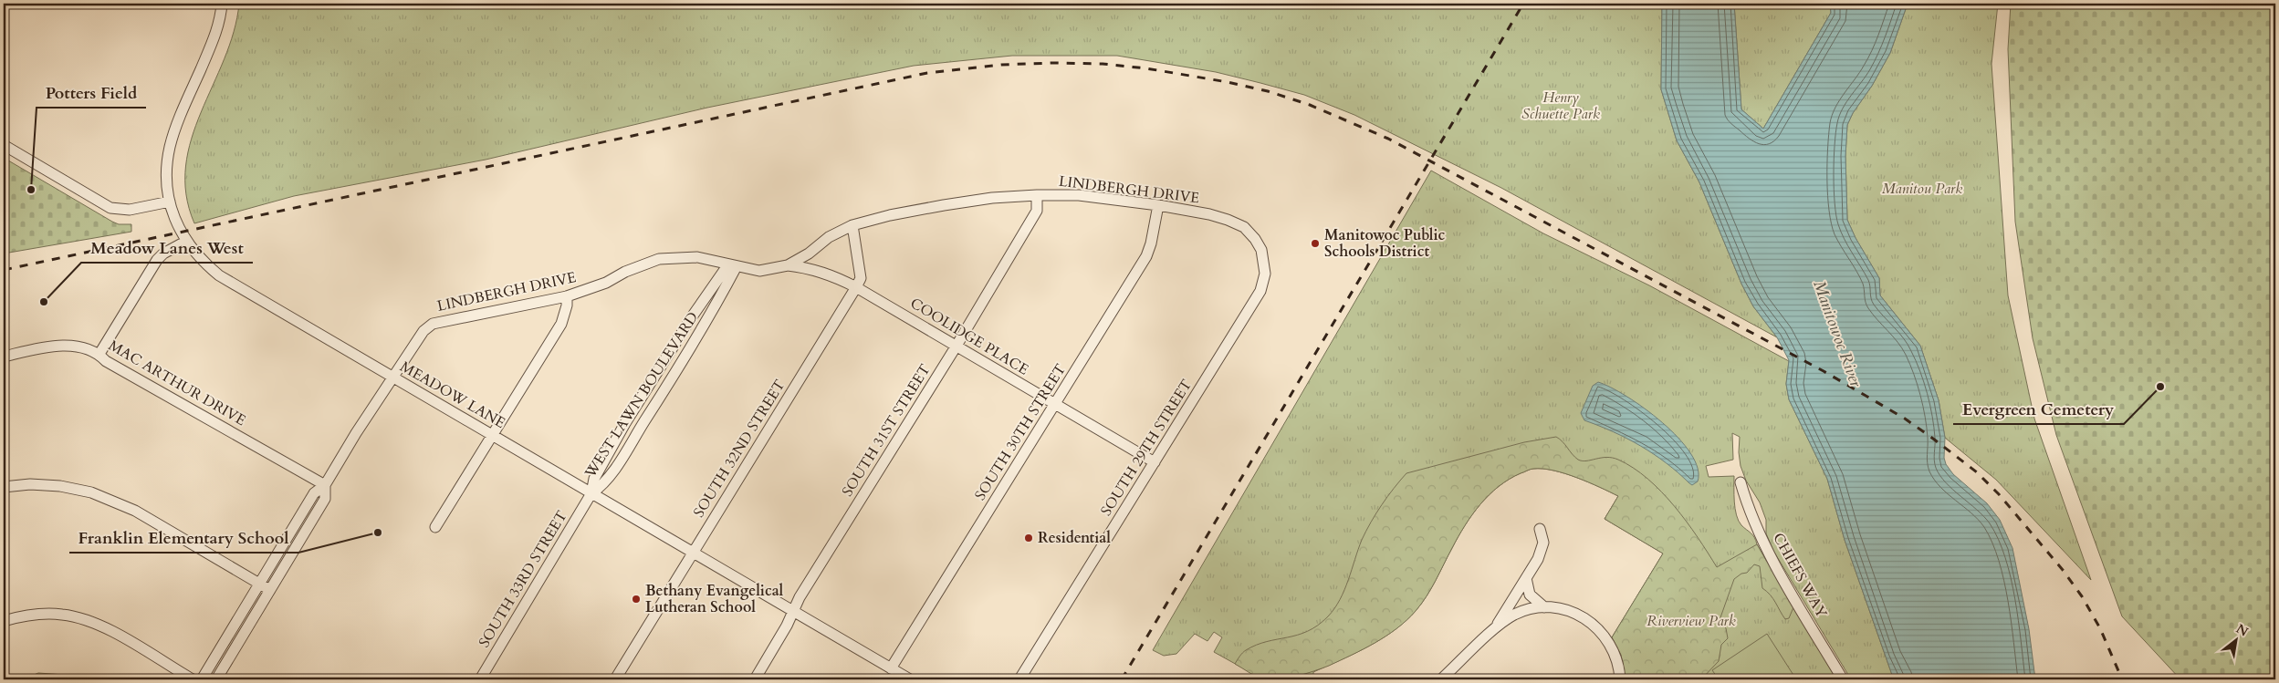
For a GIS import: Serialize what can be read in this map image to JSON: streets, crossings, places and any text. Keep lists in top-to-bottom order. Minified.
{"streets":{"street":["LINDBERGH DRIVE","COOLIDGE PLACE","MAC ARTHUR DRIVE","MEADOW LANE","WEST LAWN BOULEVARD","SOUTH 31ST STREET","SOUTH 30TH STREET","SOUTH 29TH STREET","SOUTH 32ND STREET","CHIEFS WAY","SOUTH 33RD STREET"]},"crossings":[["LINDBERGH DRIVE","COOLIDGE PLACE"],["LINDBERGH DRIVE","MEADOW LANE"],["LINDBERGH DRIVE","WEST LAWN BOULEVARD"],["LINDBERGH DRIVE","SOUTH 31ST STREET"],["LINDBERGH DRIVE","SOUTH 30TH STREET"],["LINDBERGH DRIVE","SOUTH 29TH STREET"],["LINDBERGH DRIVE","SOUTH 32ND STREET"],["COOLIDGE PLACE","SOUTH 31ST STREET"],["COOLIDGE PLACE","SOUTH 30TH STREET"],["COOLIDGE PLACE","SOUTH 29TH STREET"],["COOLIDGE PLACE","SOUTH 32ND STREET"],["MEADOW LANE","WEST LAWN BOULEVARD"],["MEADOW LANE","SOUTH 31ST STREET"],["MEADOW LANE","SOUTH 30TH STREET"],["MEADOW LANE","SOUTH 32ND STREET"],["MEADOW LANE","SOUTH 33RD STREET"],["WEST LAWN BOULEVARD","SOUTH 33RD STREET"]],"water":["Manitowoc River"],"parks":["Henry Schuette Park","Manitou Park","Riverview Park"],"places":["Potters Field","Manitowoc Public Schools District","Meadow Lanes West","Evergreen Cemetery","Franklin Elementary School","Residential","Bethany Evangelical Lutheran School"],"north":"top right"}
